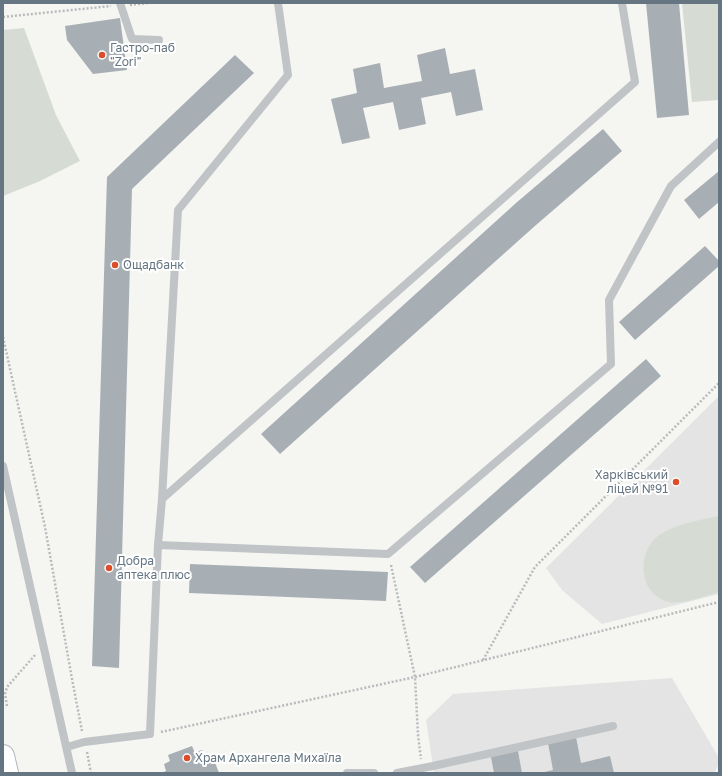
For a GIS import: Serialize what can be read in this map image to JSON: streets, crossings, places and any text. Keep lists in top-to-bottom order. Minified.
{"places":["Гастро-паб \"Zori\"","Ощадбанк","Харківський ліцей №91","Добра аптека плюс","Храм Архангела Михаїла"]}
